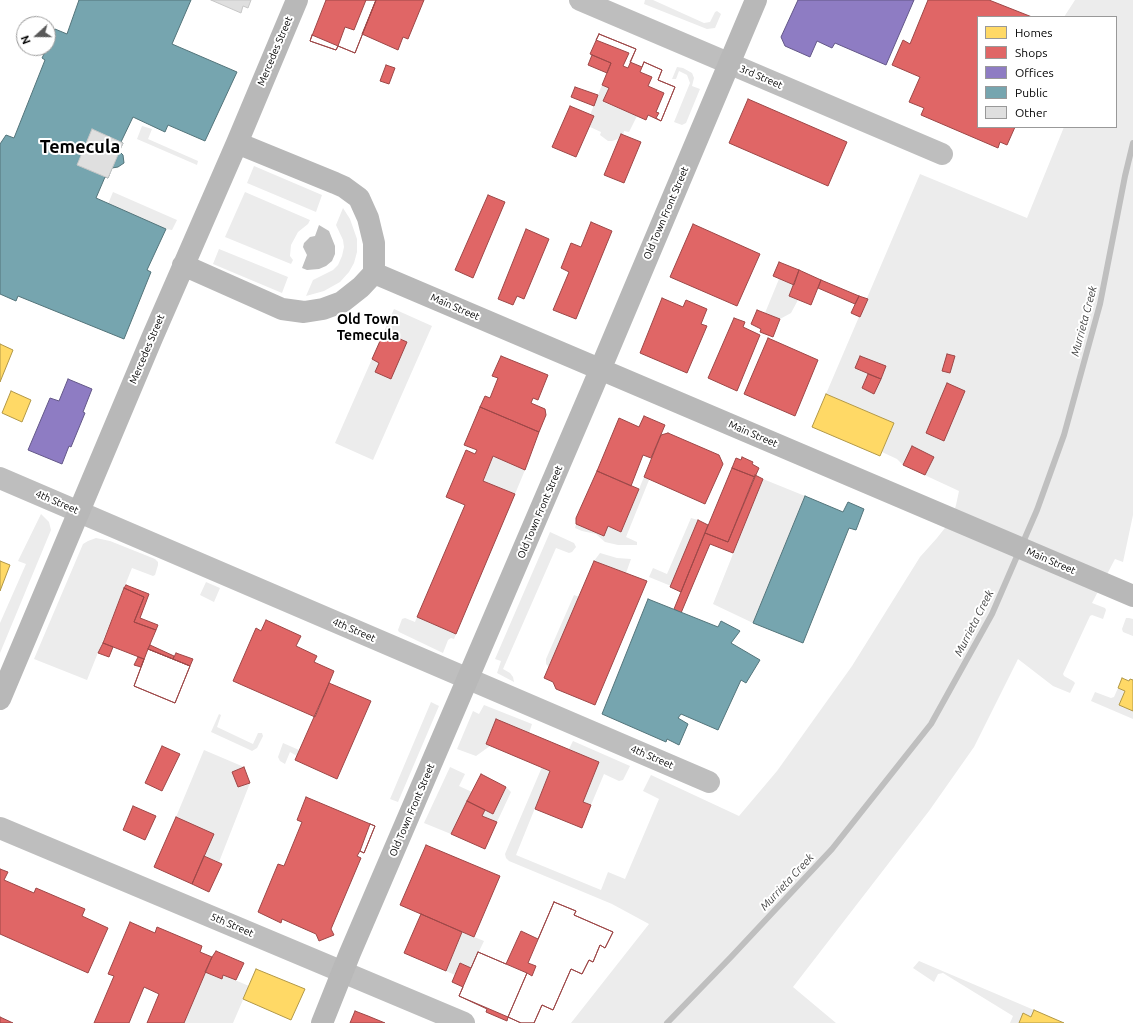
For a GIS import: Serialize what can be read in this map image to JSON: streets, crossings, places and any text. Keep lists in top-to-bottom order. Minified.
{"streets":{"street":["Mercedes Street","3rd Street","Old Town Front Street","Main Street","4th Street","5th Street"]},"crossings":[["Mercedes Street","4th Street"],["3rd Street","Old Town Front Street"],["Old Town Front Street","Main Street"],["Old Town Front Street","4th Street"],["Old Town Front Street","5th Street"]],"districts":["Temecula","Old Town Temecula"],"water":["Murrieta Creek"],"legend":["Homes","Shops","Offices","Public","Other"],"north":"left"}
